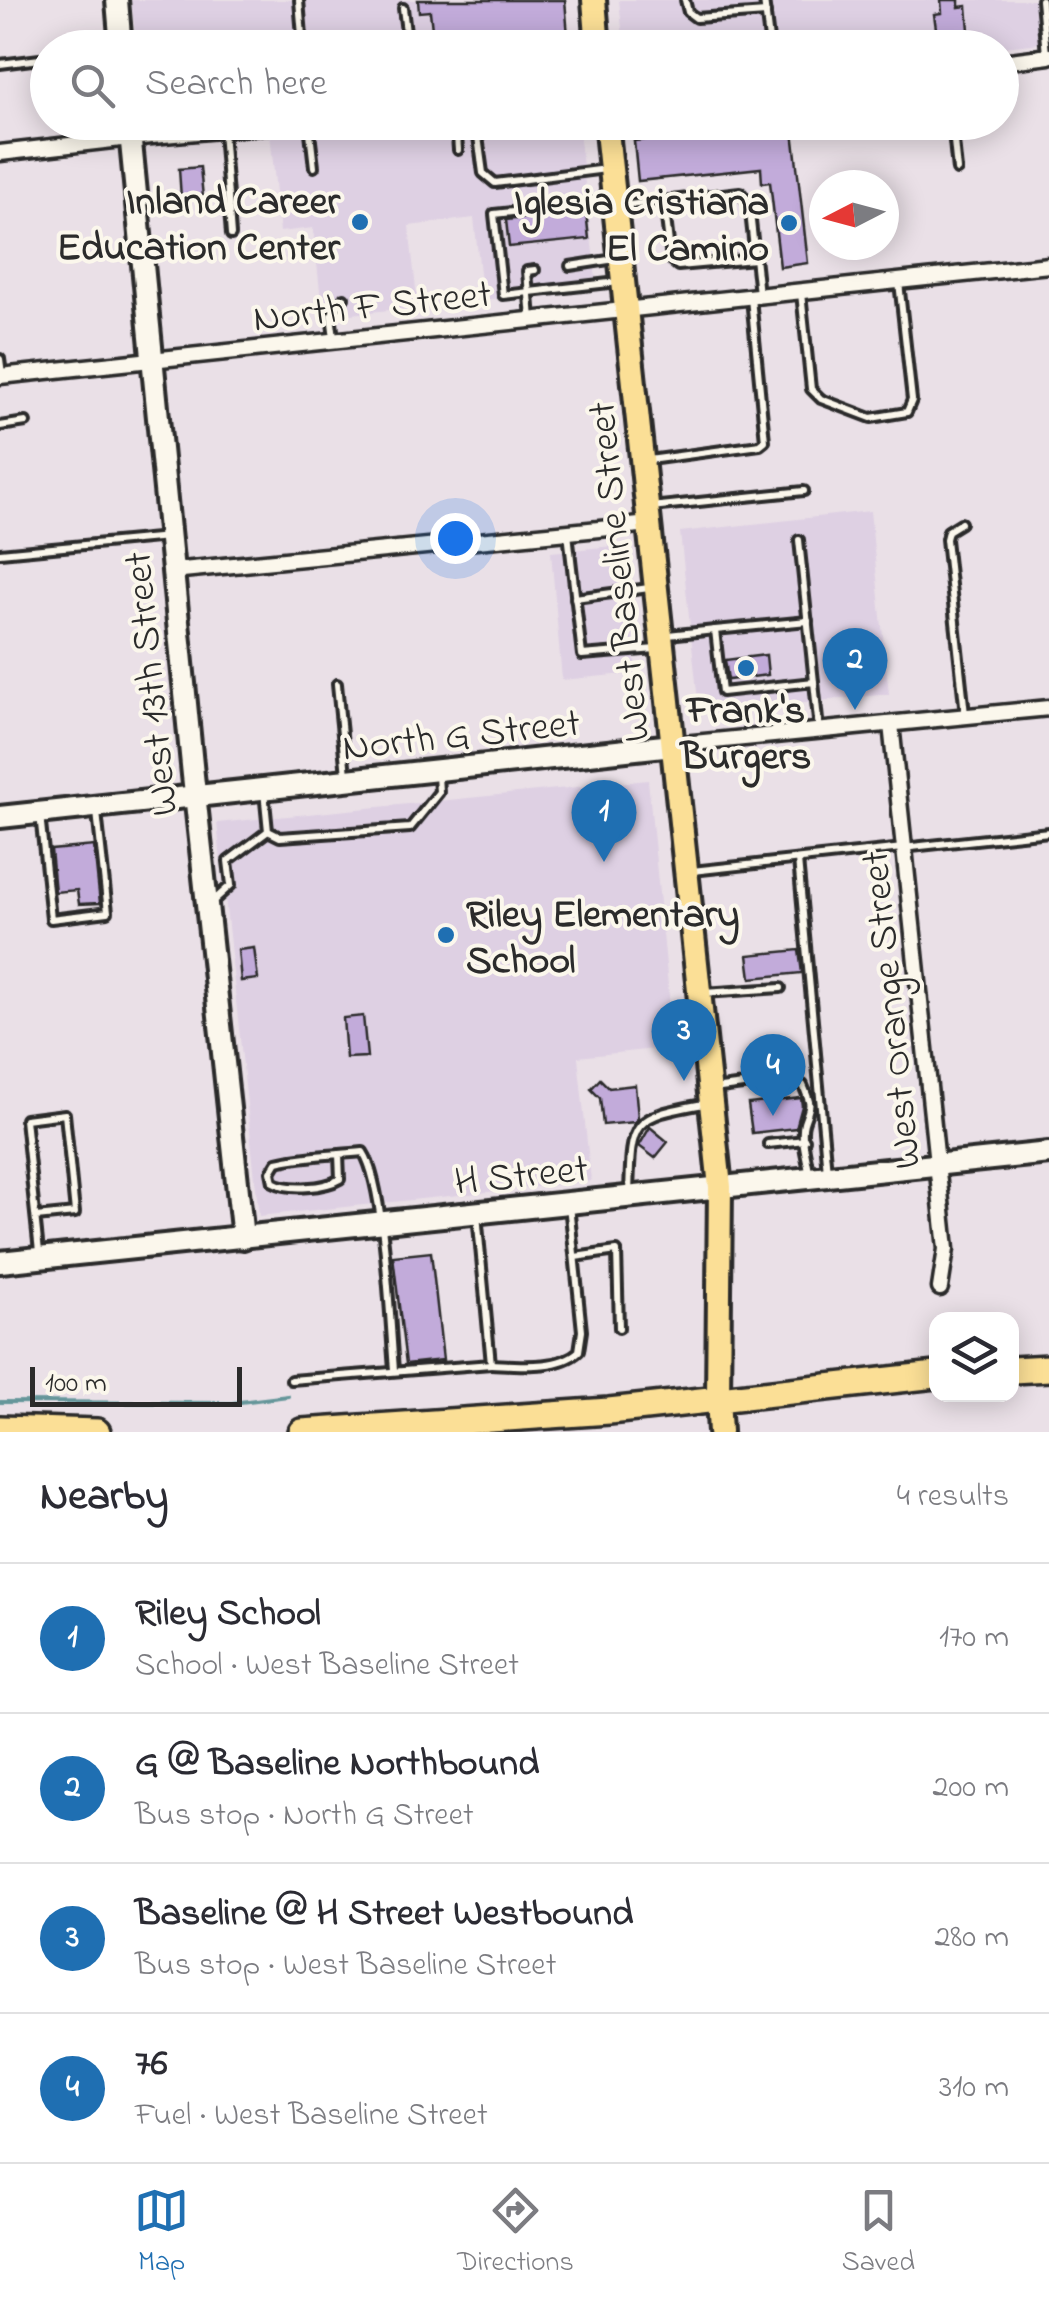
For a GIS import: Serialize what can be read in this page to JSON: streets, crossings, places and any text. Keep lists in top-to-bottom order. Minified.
{"streets":{"main road":["West Baseline Street"],"street":["North F Street","West 13th Street","North G Street","West Orange Street","H Street"]},"crossings":[["North F Street","West Baseline Street"],["North F Street","West 13th Street"],["West Baseline Street","North G Street"],["West Baseline Street","H Street"],["West 13th Street","North G Street"],["West 13th Street","H Street"],["North G Street","West Orange Street"],["West Orange Street","H Street"]],"places":["Inland Career Education Center","Iglesia Cristiana El Camino","Frank's Burgers","Riley Elementary School"],"scale_bar":"100 m","north":"left","page":{"search":"Search here","pins":["2","1","3","4"],"scale":"100 m","heading":["Nearby","4 results"],"list":[{"mark":"1","name":"Riley School","note":"School · West Baseline Street","value":"170 m"},{"mark":"2","name":"G @ Baseline Northbound","note":"Bus stop · North G Street","value":"200 m"},{"mark":"3","name":"Baseline @ H Street Westbound","note":"Bus stop · West Baseline Street","value":"280 m"},{"mark":"4","name":"76","note":"Fuel · West Baseline Street","value":"310 m"}],"nav":["Map","Directions","Saved"]}}
